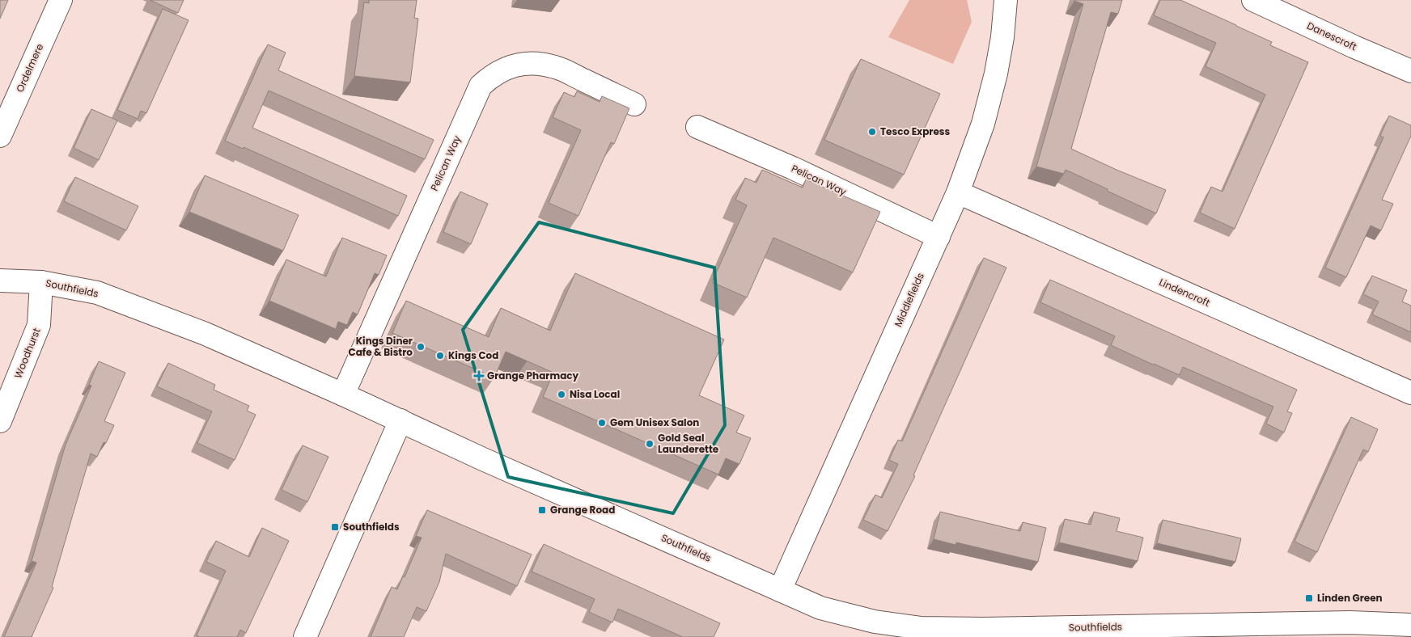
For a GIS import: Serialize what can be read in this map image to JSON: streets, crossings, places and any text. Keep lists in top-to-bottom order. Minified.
{"streets":{"street":["Danescroft","Ordelmere","Pelican Way","Southfields","Lindencroft","Middlefields","Woodhurst"]},"crossings":[["Pelican Way","Southfields"],["Pelican Way","Middlefields"],["Southfields","Middlefields"],["Southfields","Woodhurst"],["Lindencroft","Middlefields"]],"places":{"other":["Tesco Express","Kings Diner Cafe & Bistro","Kings Cod","Nisa Local","Gem Unisex Salon","Gold Seal Launderette"],"health":["Grange Pharmacy"],"transit":["Grange Road","Southfields","Linden Green"]}}
